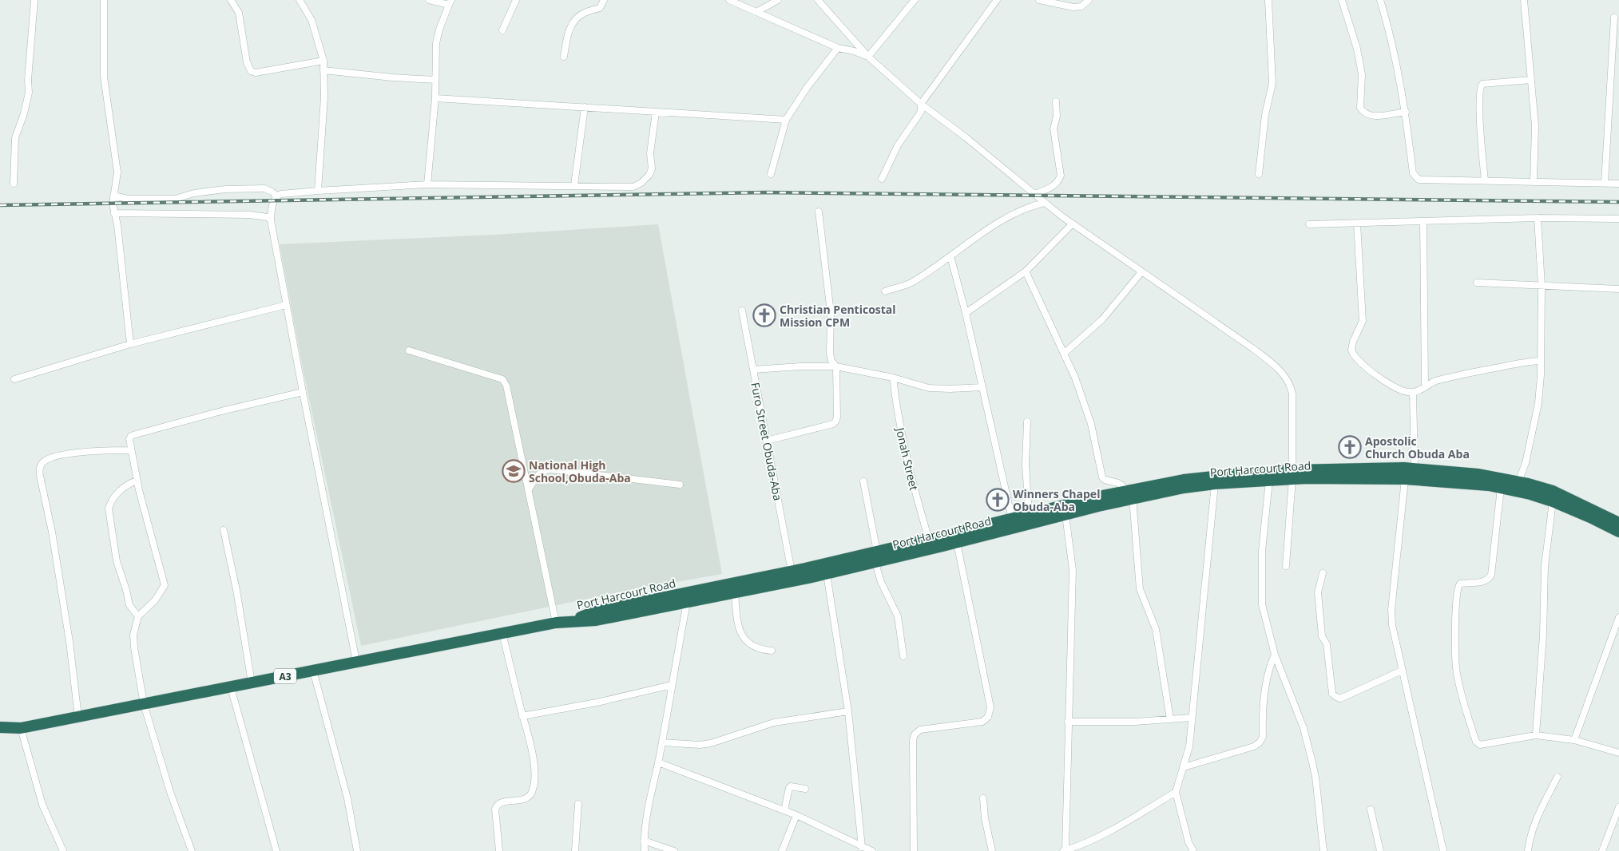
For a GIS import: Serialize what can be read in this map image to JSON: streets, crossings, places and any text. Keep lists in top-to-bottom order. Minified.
{"streets":{"highway":["Port Harcourt Road","A3"],"street":["Furo Street Obuda-Aba","Jonah Street"]},"crossings":[["Furo Street Obuda-Aba","Port Harcourt Road"],["Jonah Street","Port Harcourt Road"],["Port Harcourt Road","A3"]],"places":{"church":["Christian Penticostal Mission CPM","Apostolic Church Obuda Aba","Winners Chapel Obuda-Aba"],"school or university":["National High School,Obuda-Aba"]}}
